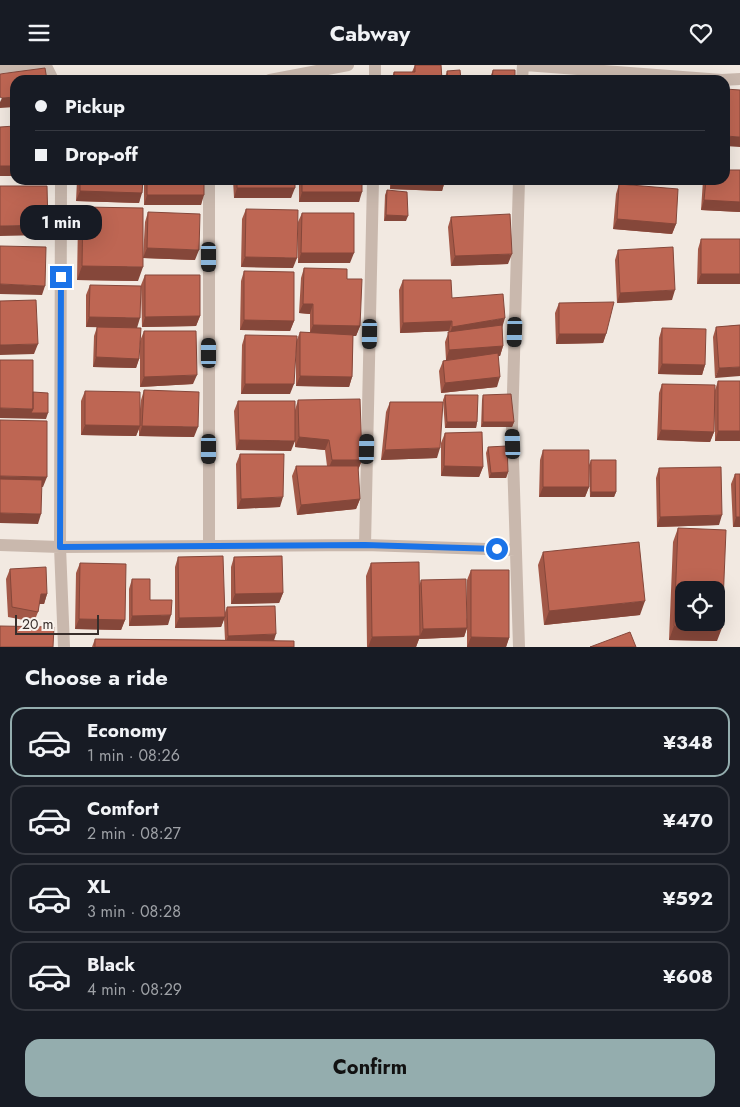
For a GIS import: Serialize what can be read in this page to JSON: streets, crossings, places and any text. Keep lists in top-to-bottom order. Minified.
{"scale_bar":"20 m","page":{"header":"Cabway","banner":["Pickup","Drop-off"],"bubble":"1 min","scale":"20 m","heading":"Choose a ride","list":[{"name":"Economy","note":"1 min · 08:26","value":"¥348"},{"name":"Comfort","note":"2 min · 08:27","value":"¥470"},{"name":"XL","note":"3 min · 08:28","value":"¥592"},{"name":"Black","note":"4 min · 08:29","value":"¥608"}],"buttons":"Confirm"}}
